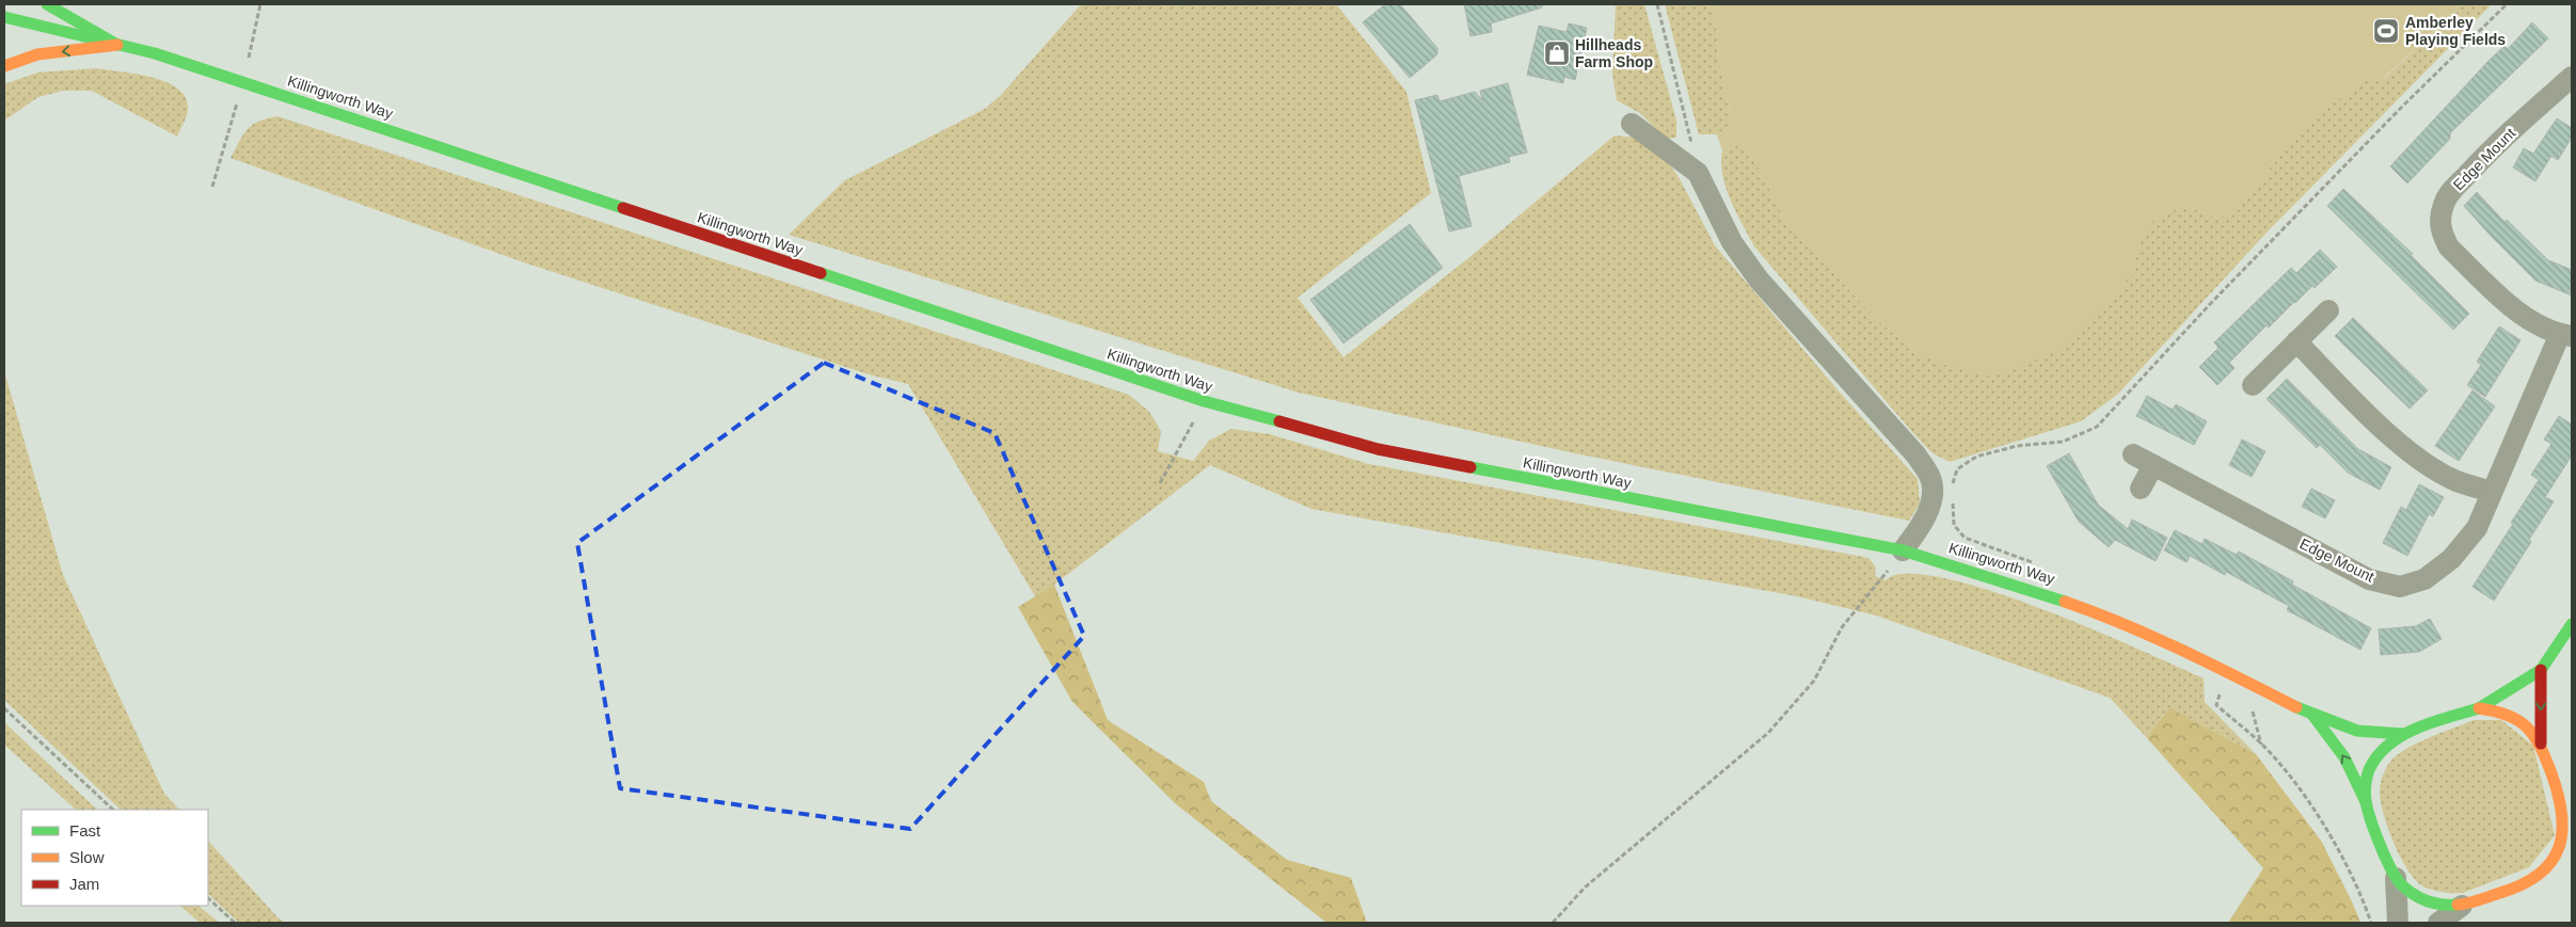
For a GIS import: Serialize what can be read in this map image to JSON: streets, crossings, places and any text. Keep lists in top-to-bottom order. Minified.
{"streets":{"main road":["Killingworth Way"],"street":["Edge Mount"]},"places":{"sports":["Amberley Playing Fields"],"shop":["Hillheads Farm Shop"]},"legend":["Fast","Slow","Jam"]}
